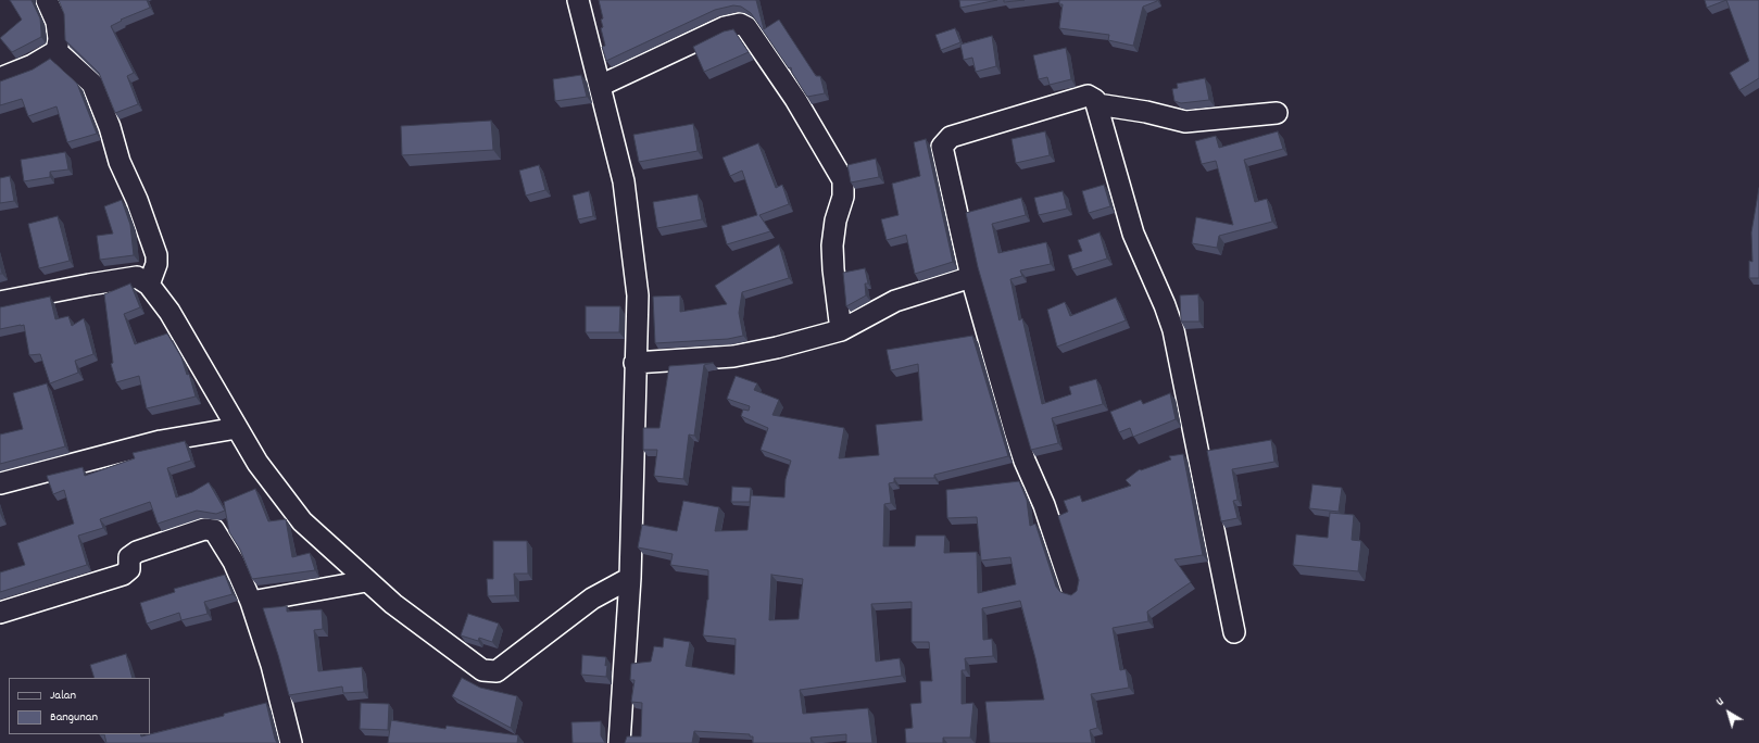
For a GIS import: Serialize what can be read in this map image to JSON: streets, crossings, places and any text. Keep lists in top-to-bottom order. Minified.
{"legend":["Jalan","Bangunan"],"north":"top left"}
